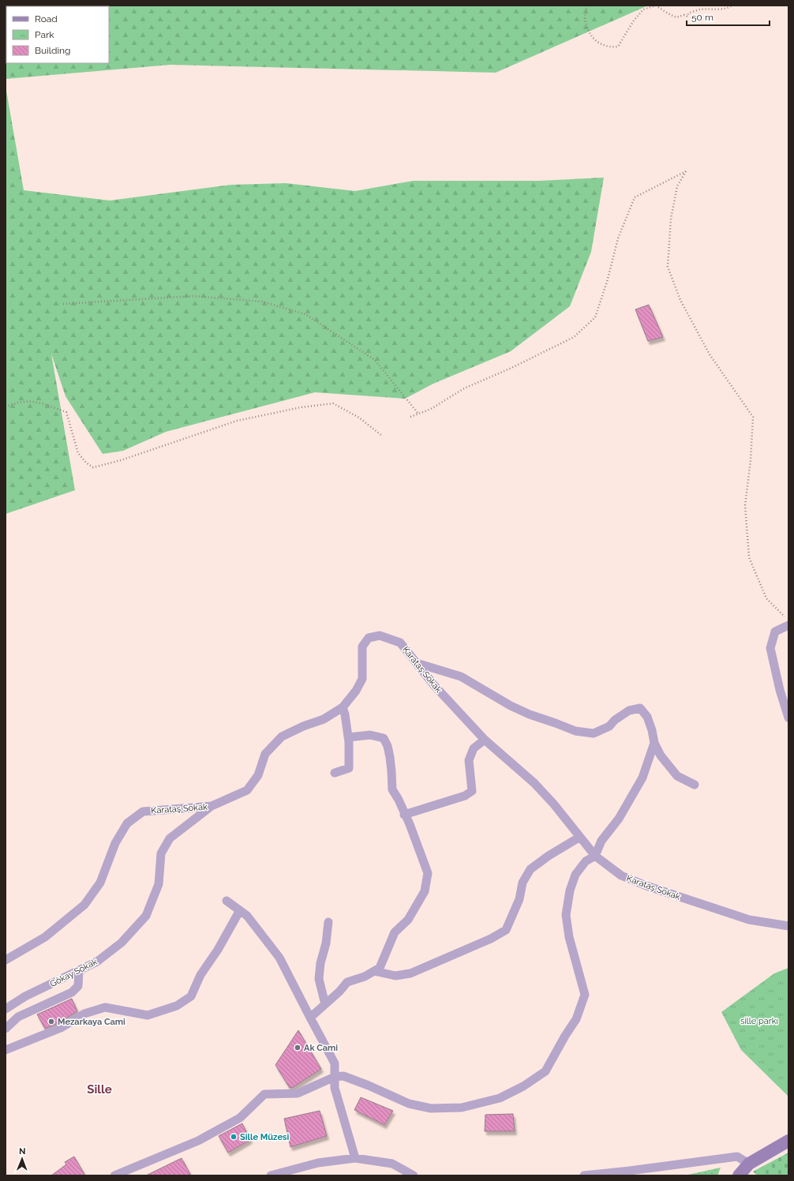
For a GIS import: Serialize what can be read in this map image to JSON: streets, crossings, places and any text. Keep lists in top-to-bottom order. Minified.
{"streets":{"street":["Karataş Sokak","Gökay Sokak"]},"crossings":[["Karataş Sokak","Gökay Sokak"]],"districts":["Sille"],"parks":["sille parkı"],"places":["Mezarkaya Cami","Ak Cami","Sille Müzesi"],"legend":["Road","Park","Building"],"scale_bar":"50 m","north":"top"}
